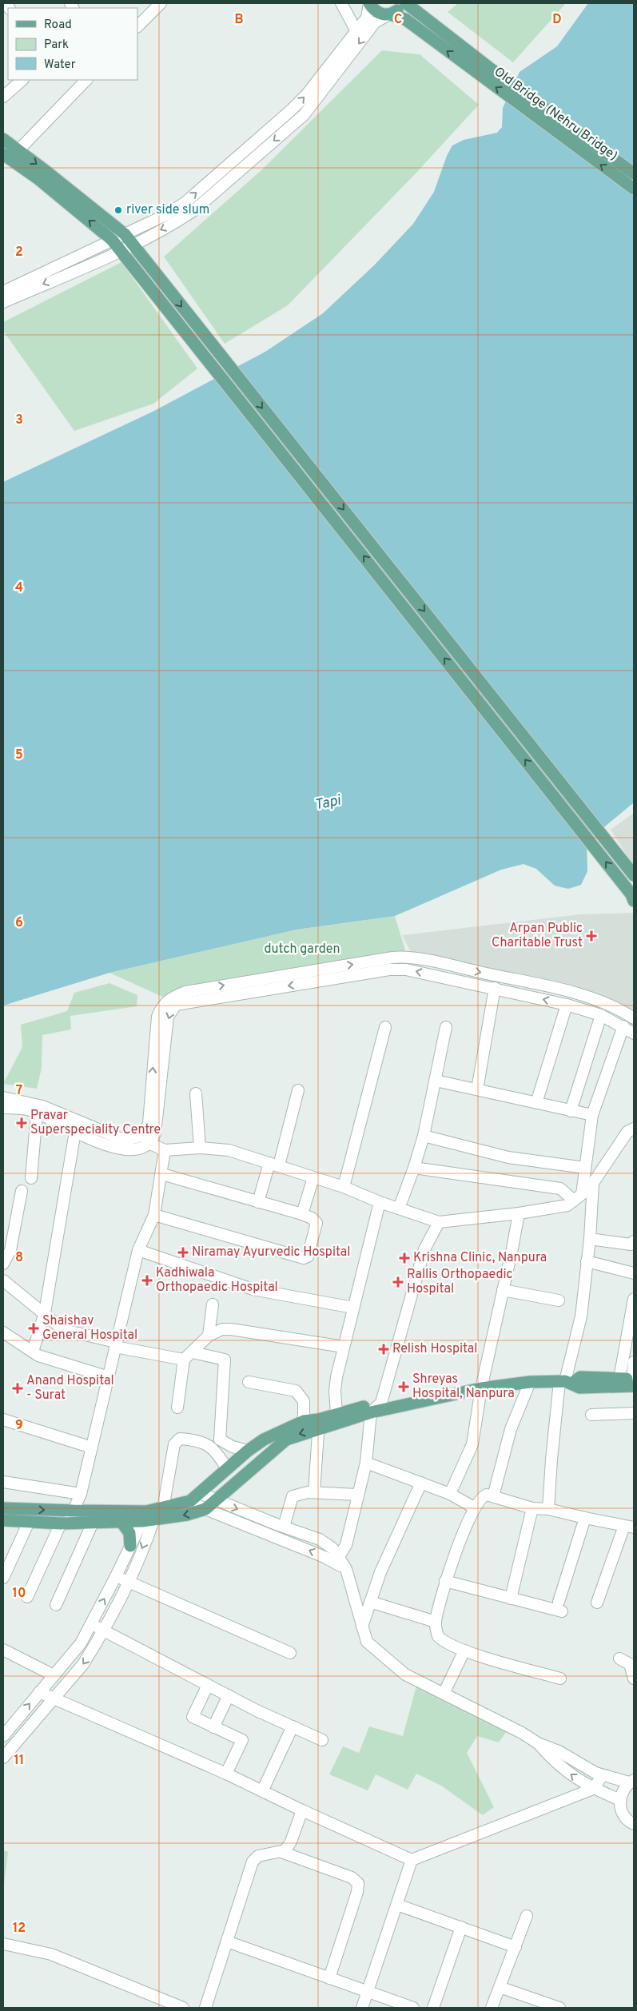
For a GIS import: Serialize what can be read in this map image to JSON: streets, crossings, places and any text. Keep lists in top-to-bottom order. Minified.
{"streets":{"main road":["Old Bridge (Nehru Bridge)"]},"water":["Tapi"],"parks":["dutch garden"],"places":{"other":["river side slum"],"health":["Arpan Public Charitable Trust","Pravar Superspeciality Centre","Niramay Ayurvedic Hospital","Krishna Clinic, Nanpura","Kadhiwala Orthopaedic Hospital","Rallis Orthopaedic Hospital","Shaishav General Hospital","Relish Hospital","Shreyas Hospital, Nanpura","Anand Hospital - Surat"]},"legend":["Road","Park","Water"],"grid":{"columns":["B","C","D"],"rows":["2","3","4","5","6","7","8","9","10","11","12"]}}
